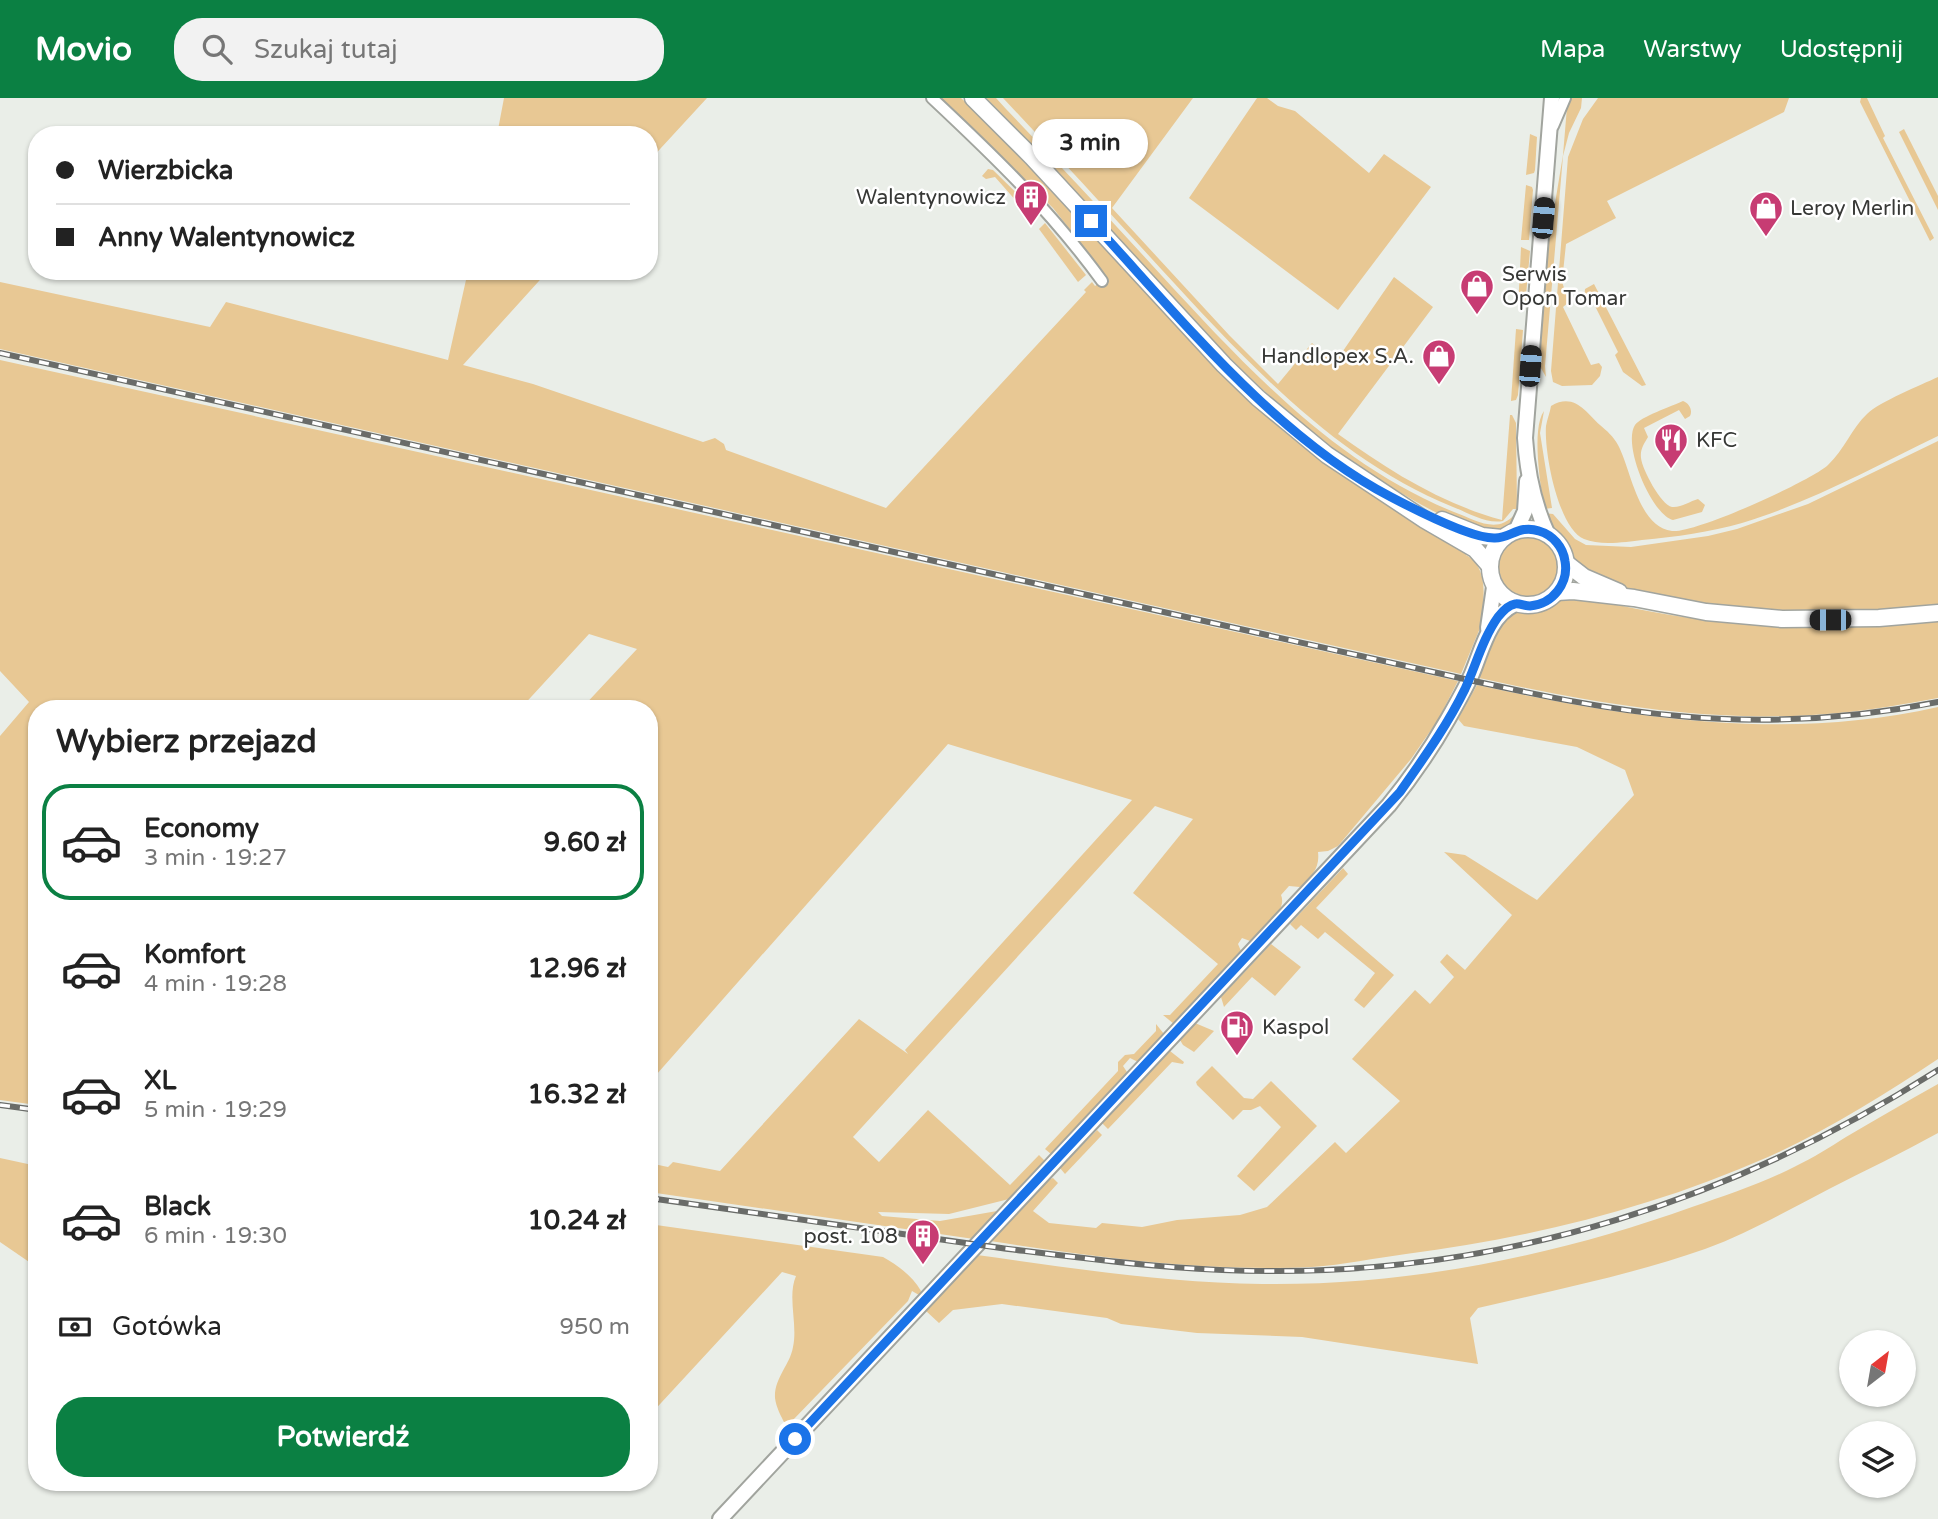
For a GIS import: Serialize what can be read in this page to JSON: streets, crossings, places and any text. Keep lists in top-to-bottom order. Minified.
{"places":{"building":["Walentynowicz","post. 108"],"shop":["Leroy Merlin","Serwis Opon Tomar","Handlopex S.A."],"restaurant":["KFC"],"fuel station":["Kaspol"]},"north":"top right","page":{"header":"Movio","search":"Szukaj tutaj","nav":["Mapa","Warstwy","Udostępnij"],"bubble":"3 min","banner":["Wierzbicka","Anny Walentynowicz"],"heading":"Wybierz przejazd","list":[{"name":"Economy","note":"3 min · 19:27","value":"9.60 zł"},{"name":"Komfort","note":"4 min · 19:28","value":"12.96 zł"},{"name":"XL","note":"5 min · 19:29","value":"16.32 zł"},{"name":"Black","note":"6 min · 19:30","value":"10.24 zł"}],"pay":["Gotówka","950 m"],"buttons":"Potwierdź"}}
